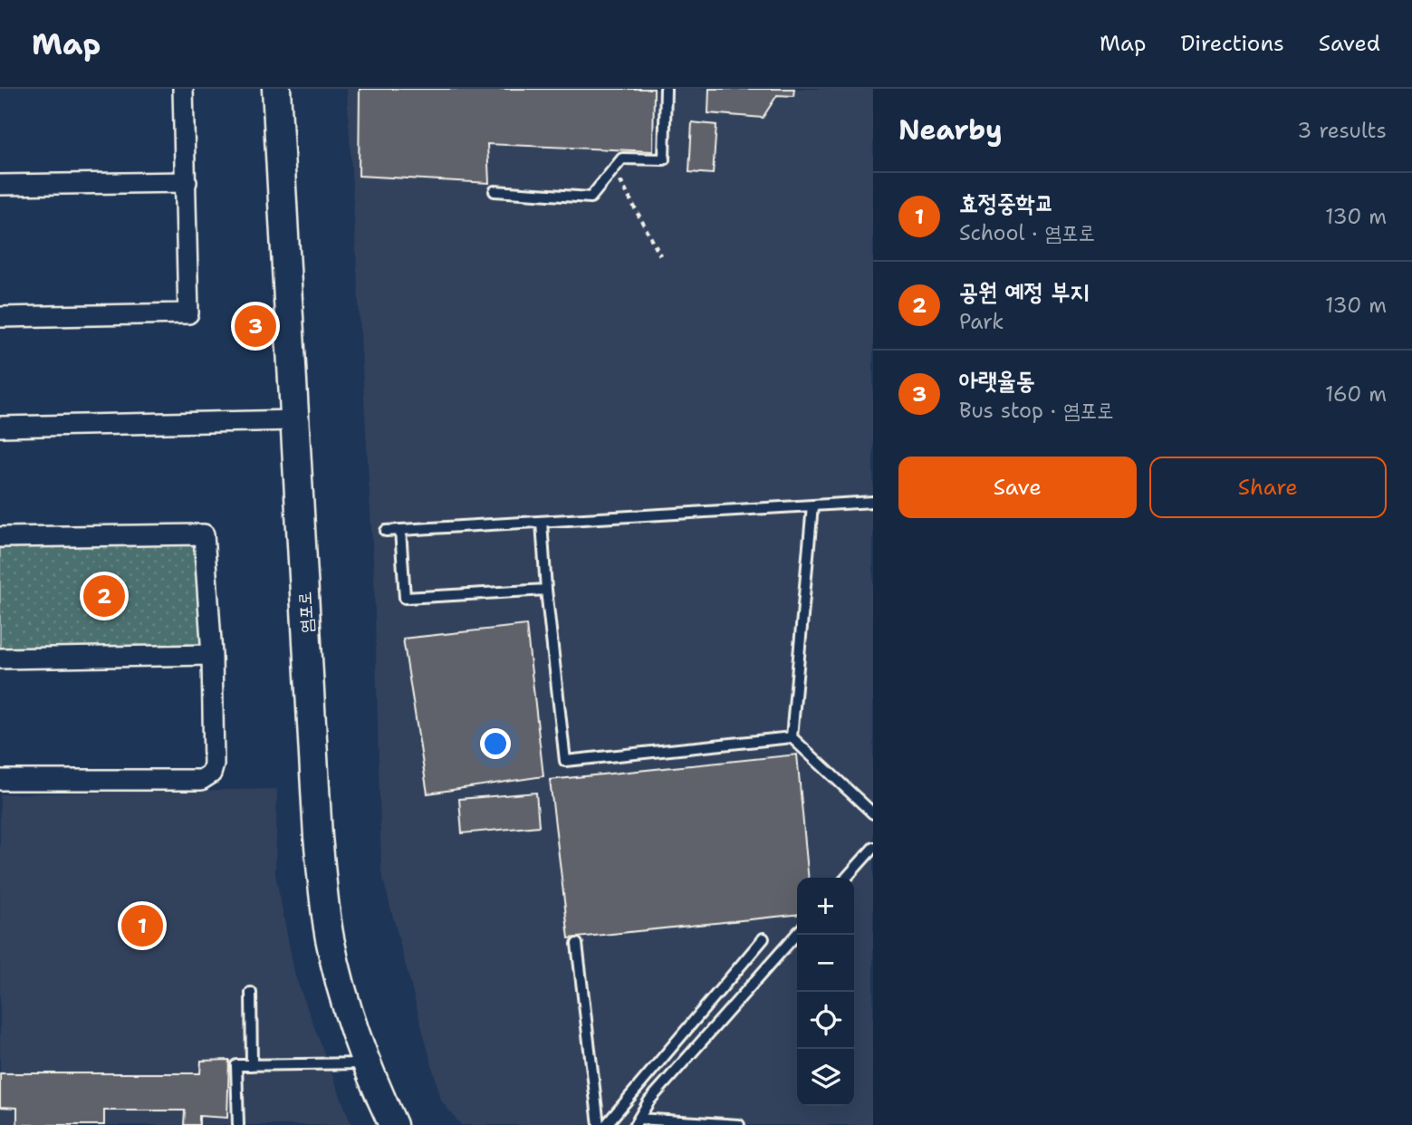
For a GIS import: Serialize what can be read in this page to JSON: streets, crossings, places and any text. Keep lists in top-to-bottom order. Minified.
{"streets":{"main road":["염포로"]},"page":{"header":"Map","nav":["Map","Directions","Saved"],"heading":["Nearby","3 results"],"list":[{"mark":"1","name":"효정중학교","note":"School · 염포로","value":"130 m"},{"mark":"2","name":"공원 예정 부지","note":"Park","value":"130 m"},{"mark":"3","name":"아랫율동","note":"Bus stop · 염포로","value":"160 m"}],"pins":["3","2","1"],"buttons":["Save","Share"],"map_buttons":["+","−"]}}
